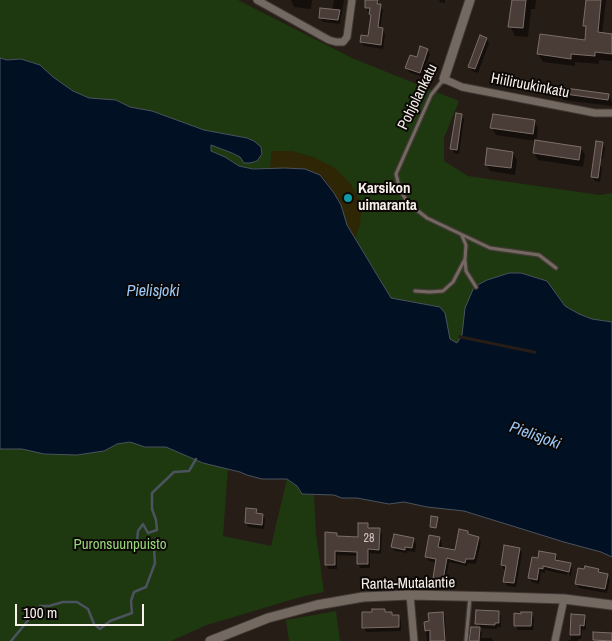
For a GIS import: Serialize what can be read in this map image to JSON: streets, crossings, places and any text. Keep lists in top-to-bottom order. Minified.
{"streets":{"street":["Hiiliruukinkatu","Pohjolankatu","Ranta-Mutalantie"]},"crossings":[["Hiiliruukinkatu","Pohjolankatu"]],"water":["Pielisjoki"],"parks":["Puronsuunpuisto"],"places":["Karsikon uimaranta"],"house_numbers":["28"],"scale_bar":"100 m"}
